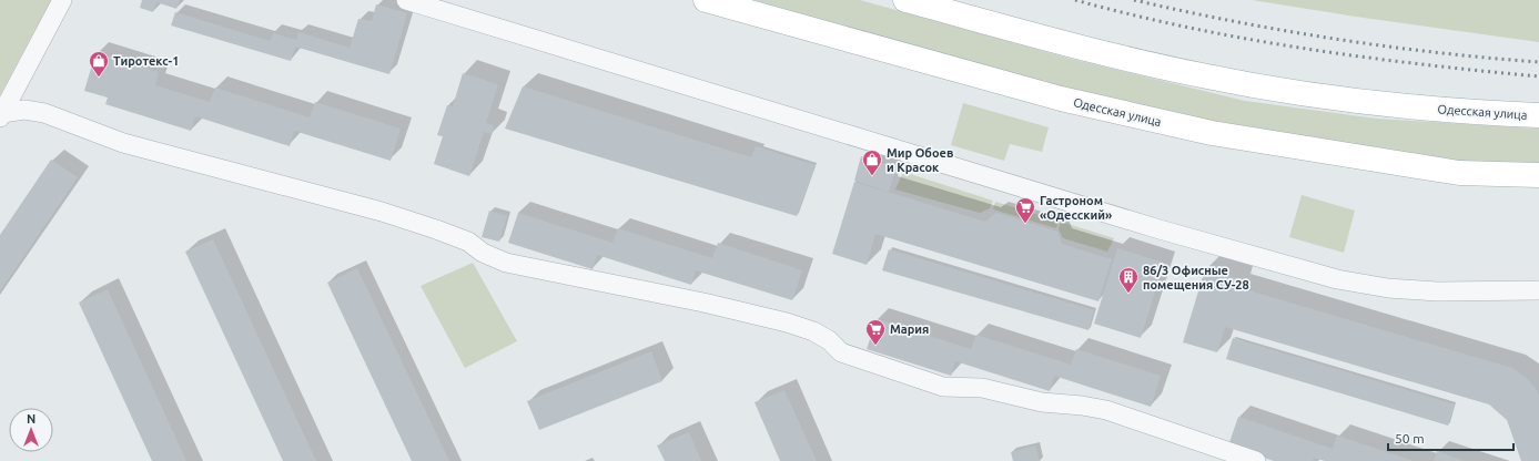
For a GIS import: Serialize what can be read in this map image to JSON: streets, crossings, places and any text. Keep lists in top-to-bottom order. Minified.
{"streets":{"main road":["Одесская улица"]},"places":{"shop":["Тиротекс-1","Мир Обоев и Красок"],"supermarket":["Гастроном «Одесский»","Мария"],"building":["86/3 Офисные помещения СУ-28"]},"scale_bar":"50 m","north":"top"}
